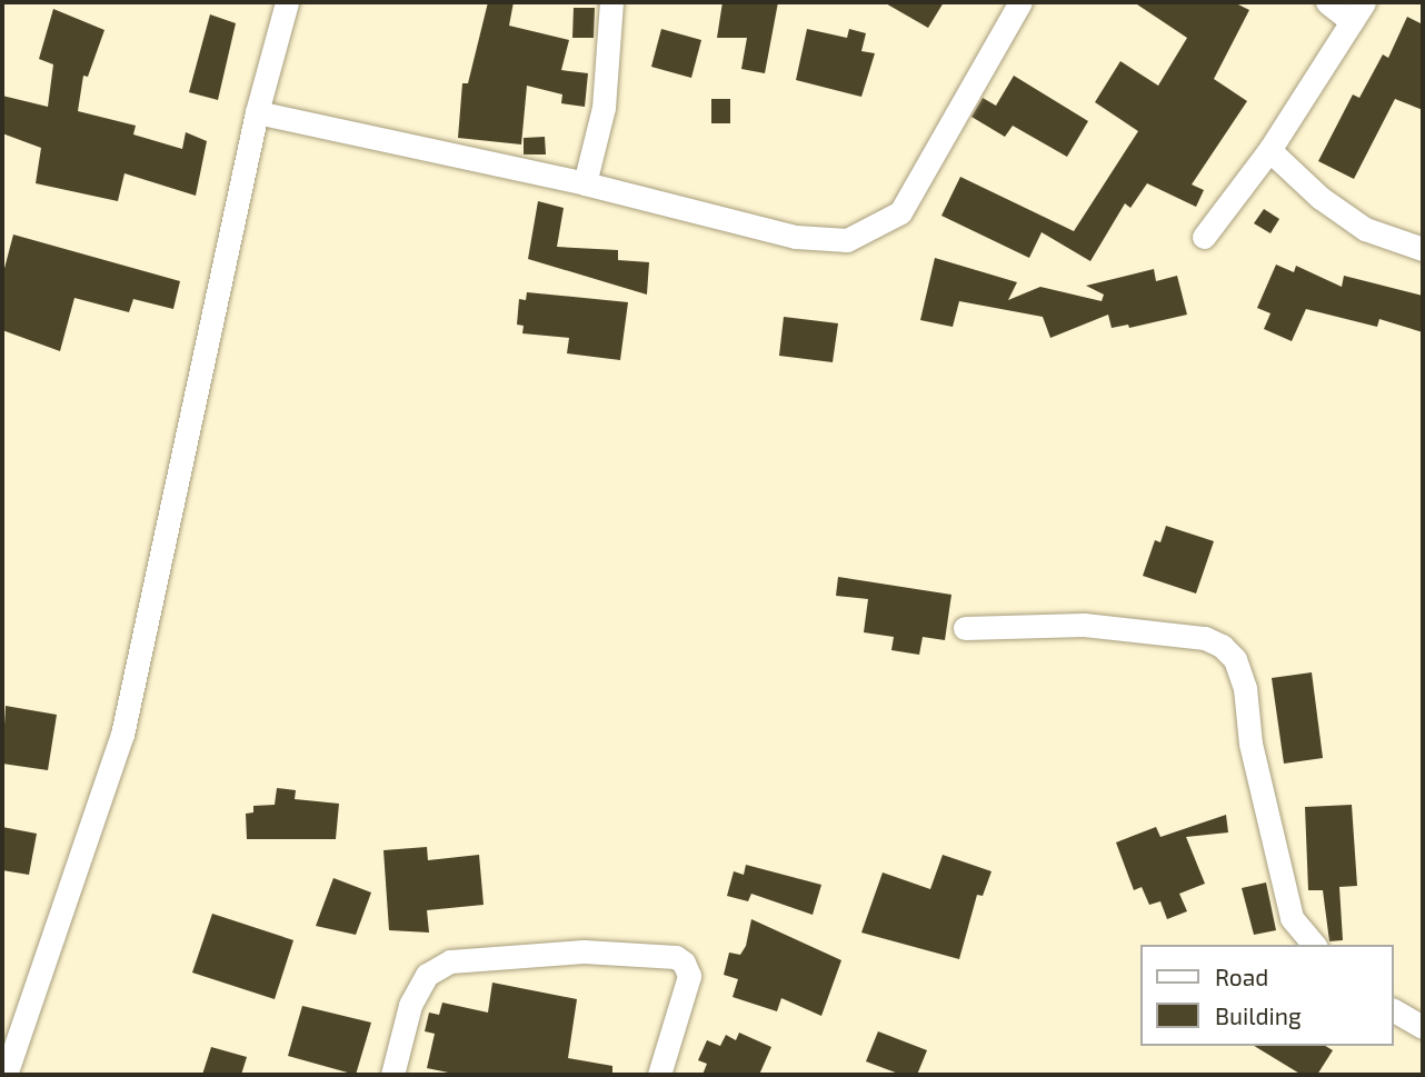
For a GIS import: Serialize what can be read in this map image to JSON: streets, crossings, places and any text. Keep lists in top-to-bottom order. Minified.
{"legend":["Road","Building"]}
